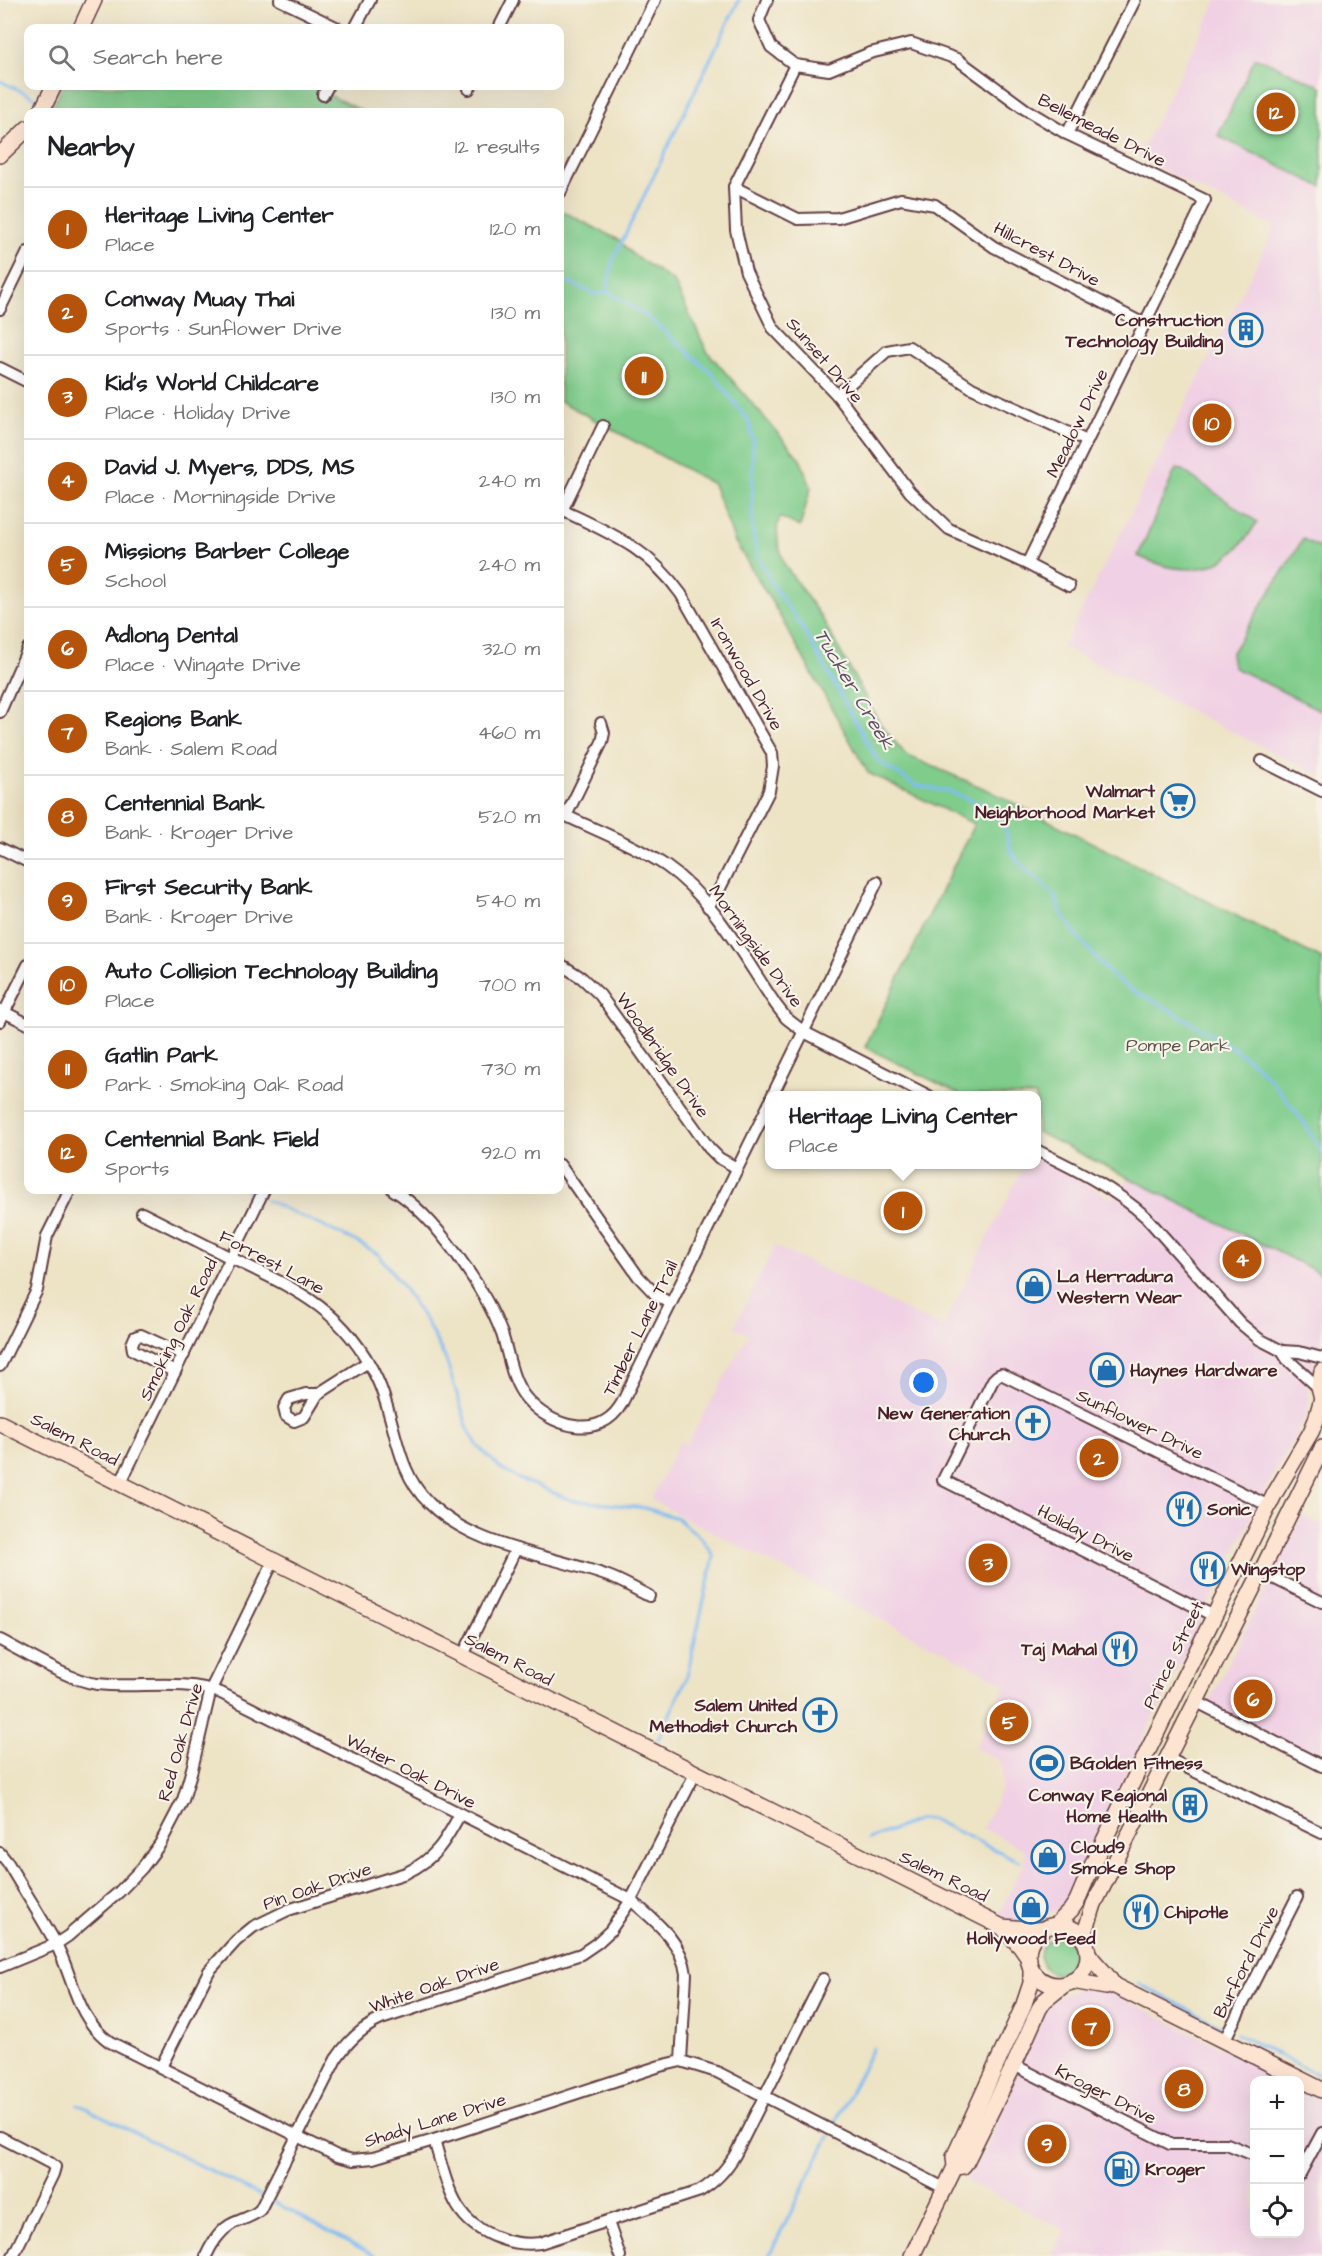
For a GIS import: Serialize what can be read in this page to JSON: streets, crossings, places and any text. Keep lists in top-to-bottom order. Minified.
{"streets":{"main road":["Salem Road","Prince Street"],"street":["Bellemeade Drive","Hillcrest Drive","Sunset Drive","Meadow Drive","Ironwood Drive","Morningside Drive","Woodbridge Drive","Forrest Lane","Timber Lane Trail","Smoking Oak Road","Sunflower Drive","Holiday Drive","Red Oak Drive","Water Oak Drive","Pin Oak Drive","Burford Drive","White Oak Drive","Kroger Drive","Shady Lane Drive"]},"crossings":[["Bellemeade Drive","Sunset Drive"],["Bellemeade Drive","Meadow Drive"],["Hillcrest Drive","Sunset Drive"],["Hillcrest Drive","Meadow Drive"],["Sunset Drive","Meadow Drive"],["Ironwood Drive","Morningside Drive"],["Woodbridge Drive","Timber Lane Trail"],["Forrest Lane","Smoking Oak Road"],["Smoking Oak Road","Salem Road"],["Sunflower Drive","Holiday Drive"],["Sunflower Drive","Prince Street"],["Salem Road","Prince Street"],["Salem Road","Red Oak Drive"],["Salem Road","White Oak Drive"],["Holiday Drive","Prince Street"],["Red Oak Drive","Water Oak Drive"],["Red Oak Drive","Shady Lane Drive"],["Water Oak Drive","Pin Oak Drive"],["Water Oak Drive","White Oak Drive"],["Water Oak Drive","Shady Lane Drive"],["Pin Oak Drive","Shady Lane Drive"],["White Oak Drive","Shady Lane Drive"]],"water":["Tucker Creek"],"parks":["Pompe Park"],"places":{"building":["Construction Technology Building","Conway Regional Home Health"],"supermarket":["Walmart Neighborhood Market"],"shop":["La Herradura Western Wear","Haynes Hardware","Cloud9 Smoke Shop","Hollywood Feed"],"church":["New Generation Church","Salem United Methodist Church"],"restaurant":["Sonic","Wingstop","Taj Mahal","Chipotle"],"sports":["BGolden Fitness"],"fuel station":["Kroger"]},"page":{"search":"Search here","pins":["12","11","10","1","4","2","3","6","5","7","8","9"],"heading":["Nearby","12 results"],"list":[{"mark":"1","name":"Heritage Living Center","note":"Place","value":"120 m"},{"mark":"2","name":"Conway Muay Thai","note":"Sports · Sunflower Drive","value":"130 m"},{"mark":"3","name":"Kid's World Childcare","note":"Place · Holiday Drive","value":"130 m"},{"mark":"4","name":"David J. Myers, DDS, MS","note":"Place · Morningside Drive","value":"240 m"},{"mark":"5","name":"Missions Barber College","note":"School","value":"240 m"},{"mark":"6","name":"Adlong Dental","note":"Place · Wingate Drive","value":"320 m"},{"mark":"7","name":"Regions Bank","note":"Bank · Salem Road","value":"460 m"},{"mark":"8","name":"Centennial Bank","note":"Bank · Kroger Drive","value":"520 m"},{"mark":"9","name":"First Security Bank","note":"Bank · Kroger Drive","value":"540 m"},{"mark":"10","name":"Auto Collision Technology Building","note":"Place","value":"700 m"},{"mark":"11","name":"Gatlin Park","note":"Park · Smoking Oak Road","value":"730 m"},{"mark":"12","name":"Centennial Bank Field","note":"Sports","value":"920 m"}],"popup":["Heritage Living Center","Place"],"map_buttons":["+","−"]}}
